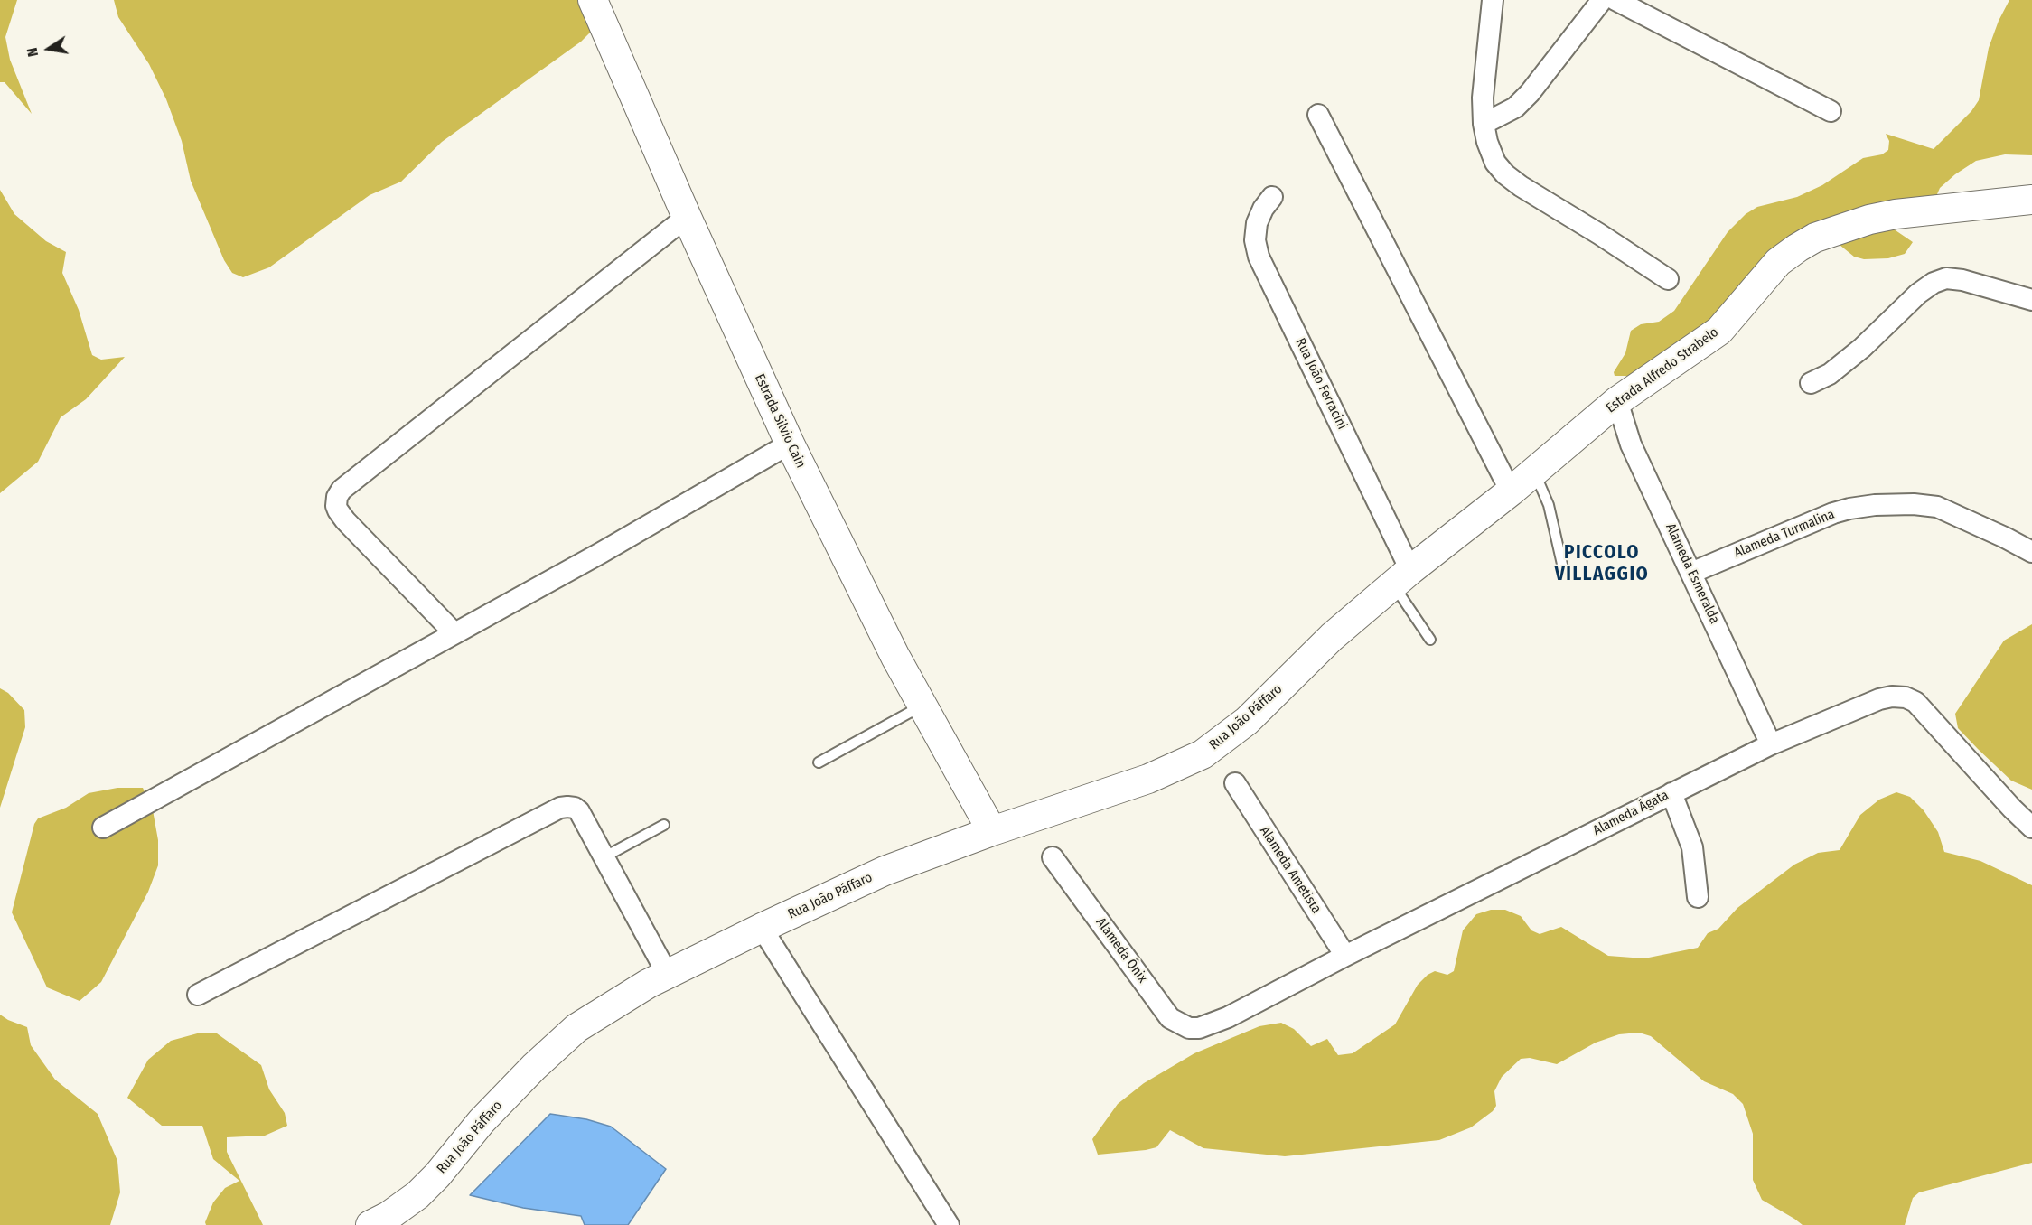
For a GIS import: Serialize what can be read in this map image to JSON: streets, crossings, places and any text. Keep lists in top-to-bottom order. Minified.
{"streets":{"street":["Estrada Alfredo Strabelo","Rua João Ferracini","Estrada Silvio Cain","Alameda Turmalina","Alameda Esmeralda","Rua João Páffaro","Alameda Ágata","Alameda Ametista","Alameda Ônix"]},"crossings":[["Estrada Alfredo Strabelo","Rua João Ferracini"],["Estrada Alfredo Strabelo","Alameda Esmeralda"],["Estrada Alfredo Strabelo","Rua João Páffaro"],["Estrada Silvio Cain","Rua João Páffaro"],["Alameda Turmalina","Alameda Esmeralda"],["Alameda Esmeralda","Alameda Ágata"],["Alameda Ágata","Alameda Ametista"],["Alameda Ágata","Alameda Ônix"]],"districts":["PICCOLO VILLAGGIO"],"north":"left"}
